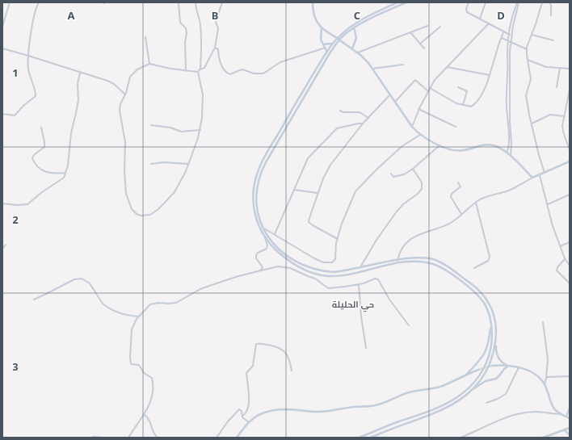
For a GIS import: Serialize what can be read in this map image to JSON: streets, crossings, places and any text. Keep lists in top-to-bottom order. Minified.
{"districts":["حي الحليلة"],"grid":{"columns":["A","B","C","D"],"rows":["1","2","3"]}}
